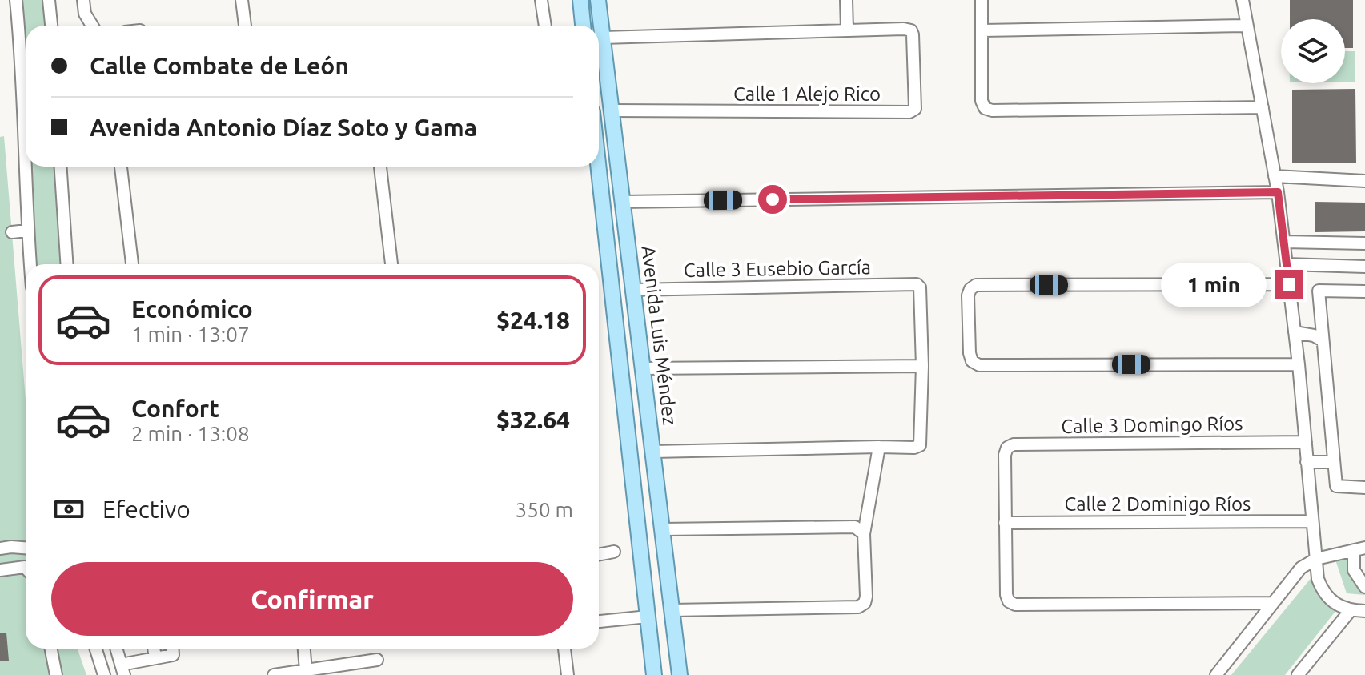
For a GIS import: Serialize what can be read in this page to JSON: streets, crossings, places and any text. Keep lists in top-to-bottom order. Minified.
{"streets":{"main road":["Avenida Luis Méndez"],"street":["Calle 1 Alejo Rico","Calle 3 Eusebio García","Calle 3 Domingo Ríos","Calle 2 Dominigo Ríos"]},"crossings":[["Calle 1 Alejo Rico","Avenida Luis Méndez"],["Calle 3 Eusebio García","Avenida Luis Méndez"],["Calle 3 Domingo Ríos","Calle 2 Dominigo Ríos"]],"page":{"banner":["Calle Combate de León","Avenida Antonio Díaz Soto y Gama"],"bubble":"1 min","list":[{"name":"Económico","note":"1 min · 13:07","value":"$24.18"},{"name":"Confort","note":"2 min · 13:08","value":"$32.64"}],"pay":["Efectivo","350 m"],"buttons":"Confirmar"}}
